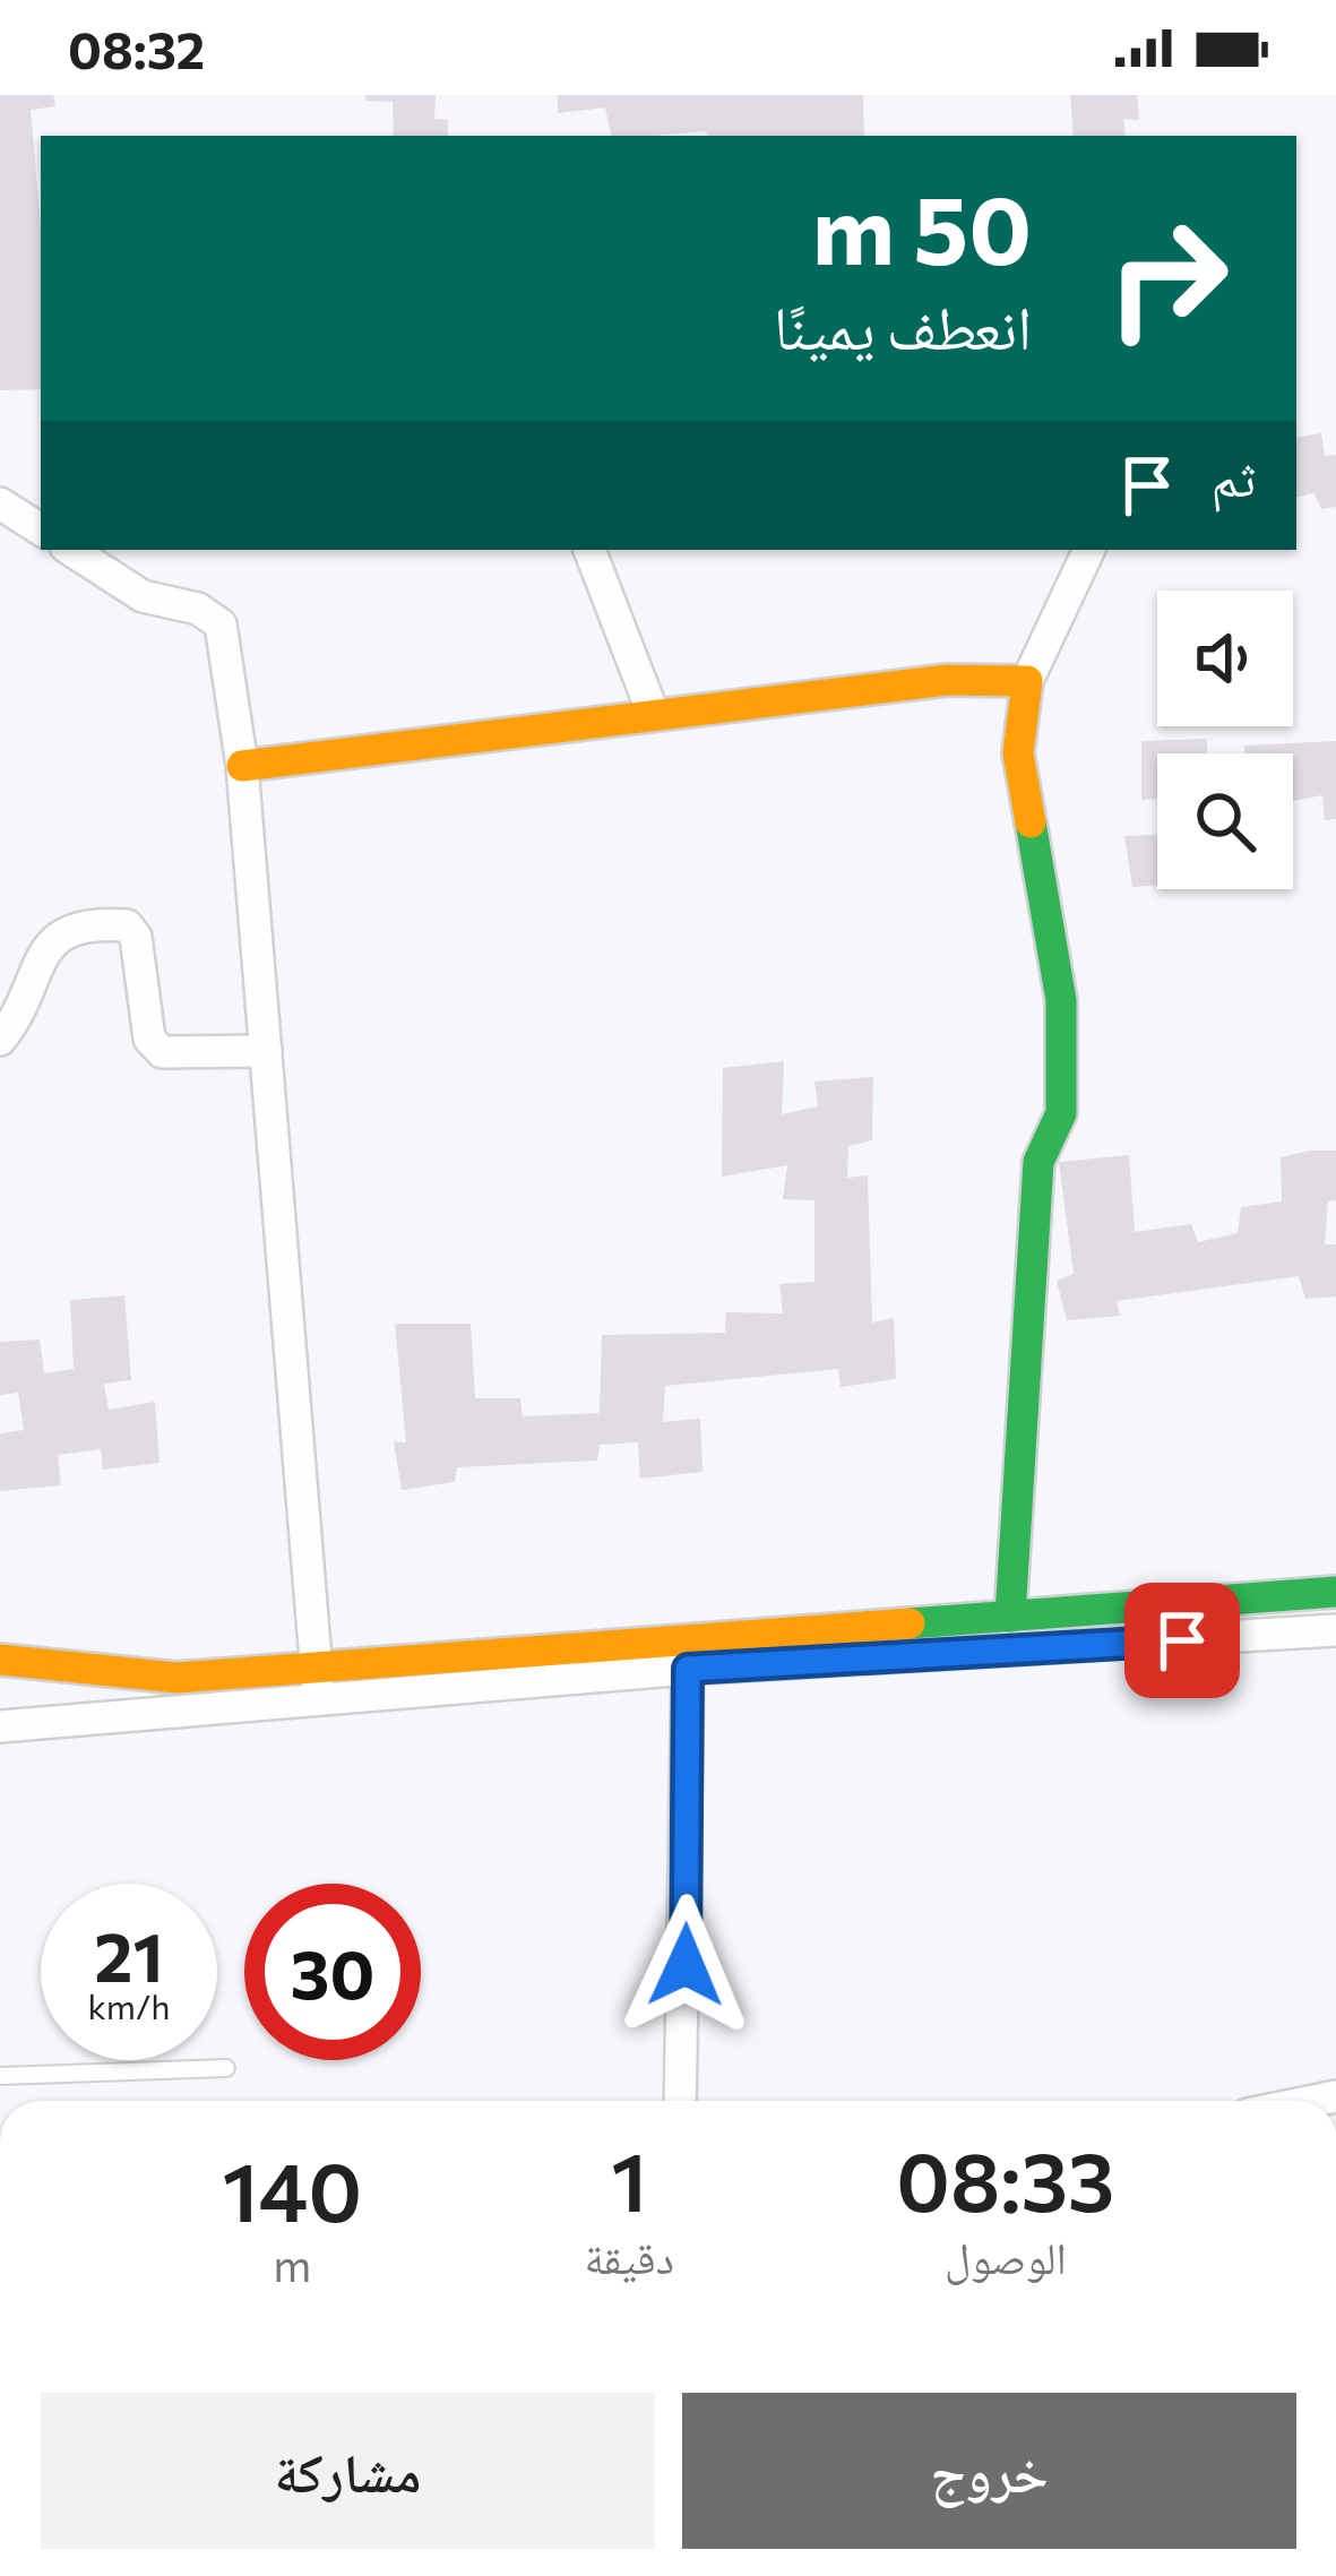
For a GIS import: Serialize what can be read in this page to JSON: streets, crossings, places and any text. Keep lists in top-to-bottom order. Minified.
{"page":{"status":"08:32","turn":["50 m","انعطف يمينًا"],"then":"ثم","speed":"21 km/h","limit":"30","eta":["08:33","الوصول","1","دقيقة","140","m"],"buttons":["خروج","مشاركة"]}}
